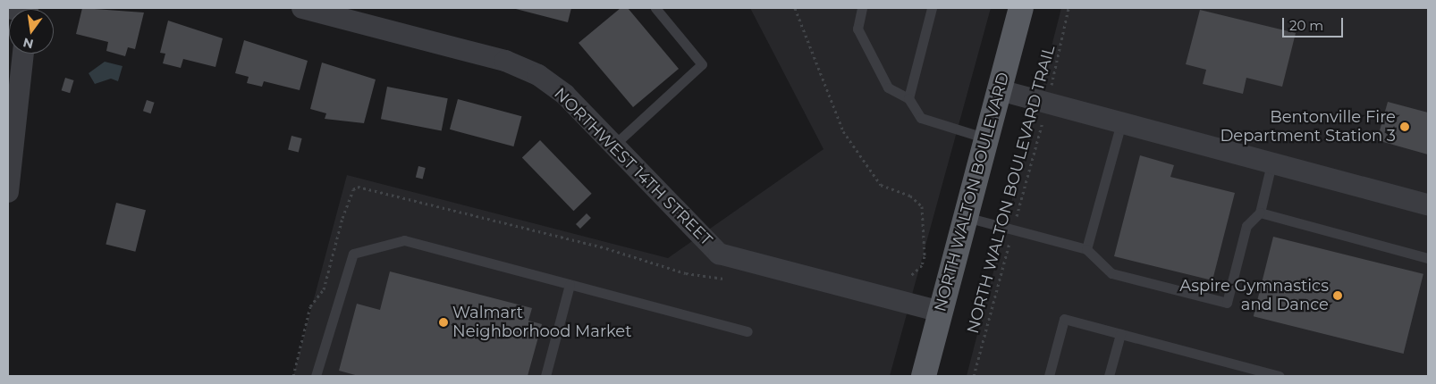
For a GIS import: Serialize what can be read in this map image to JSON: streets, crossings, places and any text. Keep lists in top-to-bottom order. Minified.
{"streets":{"main road":["NORTH WALTON BOULEVARD"],"street":["NORTHWEST 14TH STREET"],"path":["NORTH WALTON BOULEVARD TRAIL"]},"crossings":[["NORTHWEST 14TH STREET","NORTH WALTON BOULEVARD"]],"places":["Bentonville Fire Department Station 3","Aspire Gymnastics and Dance","Walmart Neighborhood Market"],"scale_bar":"20 m","north":"bottom"}
